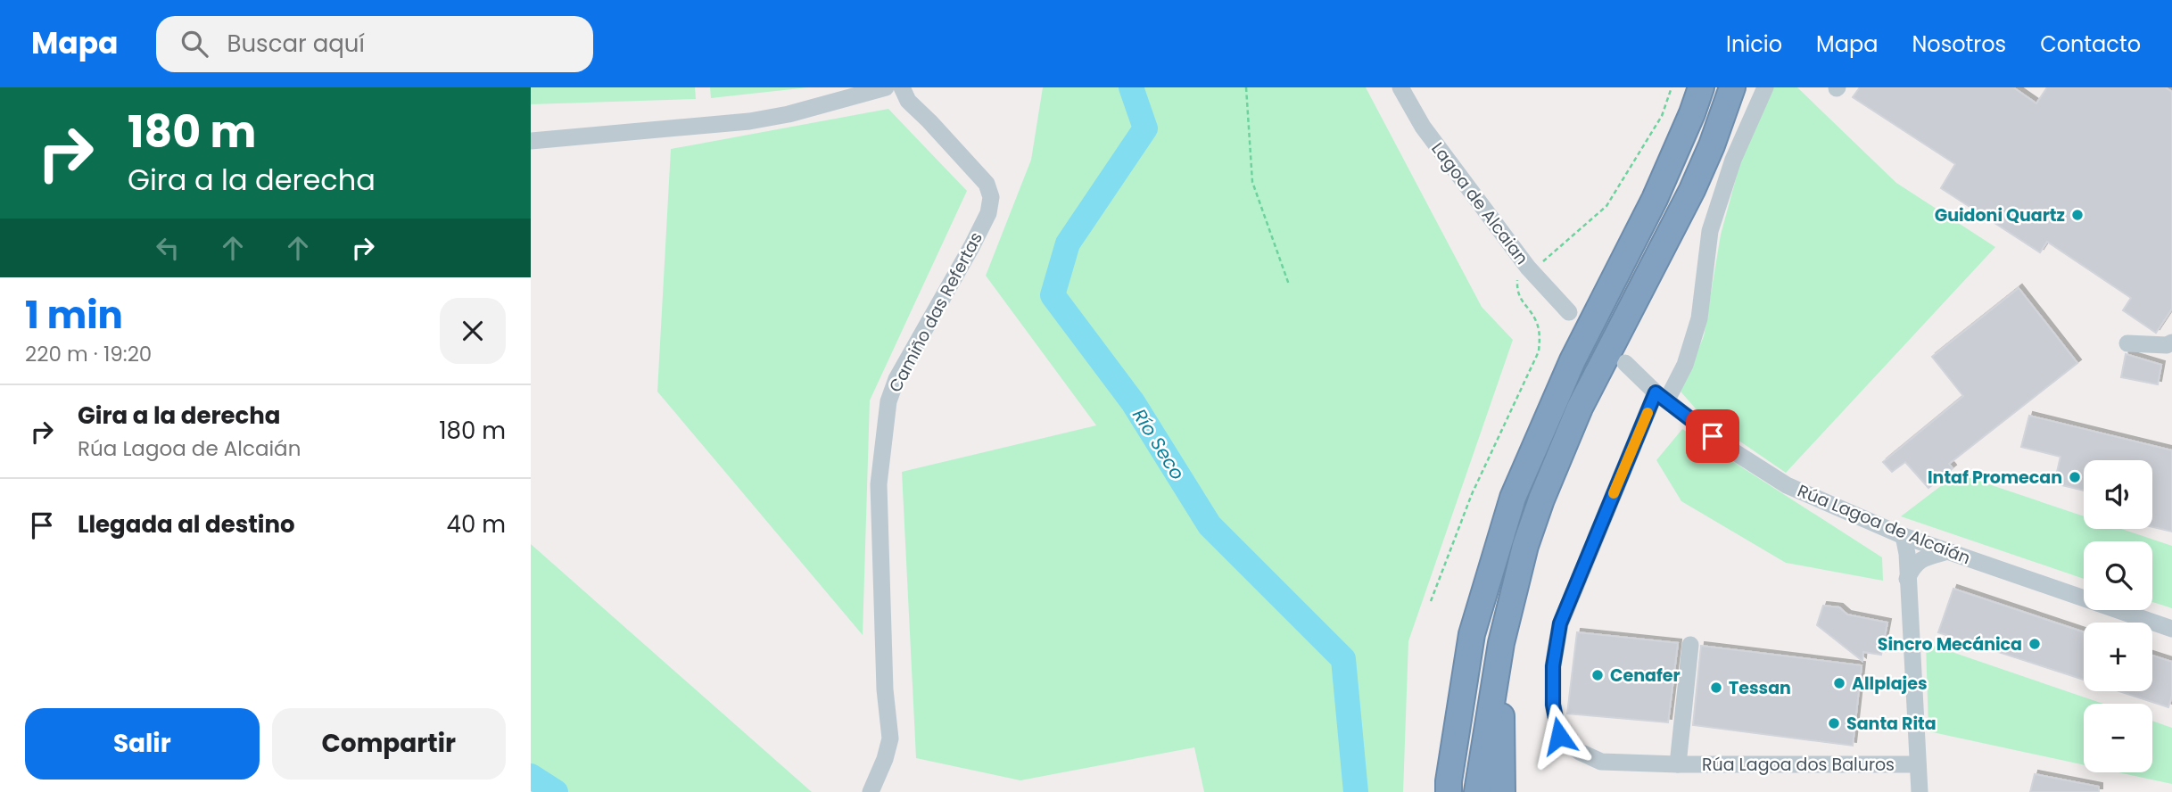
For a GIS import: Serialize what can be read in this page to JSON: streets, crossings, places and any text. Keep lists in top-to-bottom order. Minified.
{"streets":{"street":["Lagoa de Alcaian","Camiño das Refertas","Rúa Lagoa de Alcaián","Rúa Lagoa dos Baluros"]},"crossings":[["Rúa Lagoa de Alcaián","Rúa Lagoa dos Baluros"]],"water":["Río Seco"],"places":["Guidoni Quartz","Intaf Promecan","Sincro Mecánica","Cenafer","Allplajes","Tessan","Santa Rita"],"page":{"header":"Mapa","search":"Buscar aquí","nav":["Inicio","Mapa","Nosotros","Contacto"],"turn":["180 m","Gira a la derecha"],"heading":["1 min","220 m · 19:20"],"list":[{"name":"Gira a la derecha","note":"Rúa Lagoa de Alcaián","value":"180 m"},{"name":"Llegada al destino","value":"40 m"}],"map_buttons":["+","−"],"buttons":["Salir","Compartir"]}}
